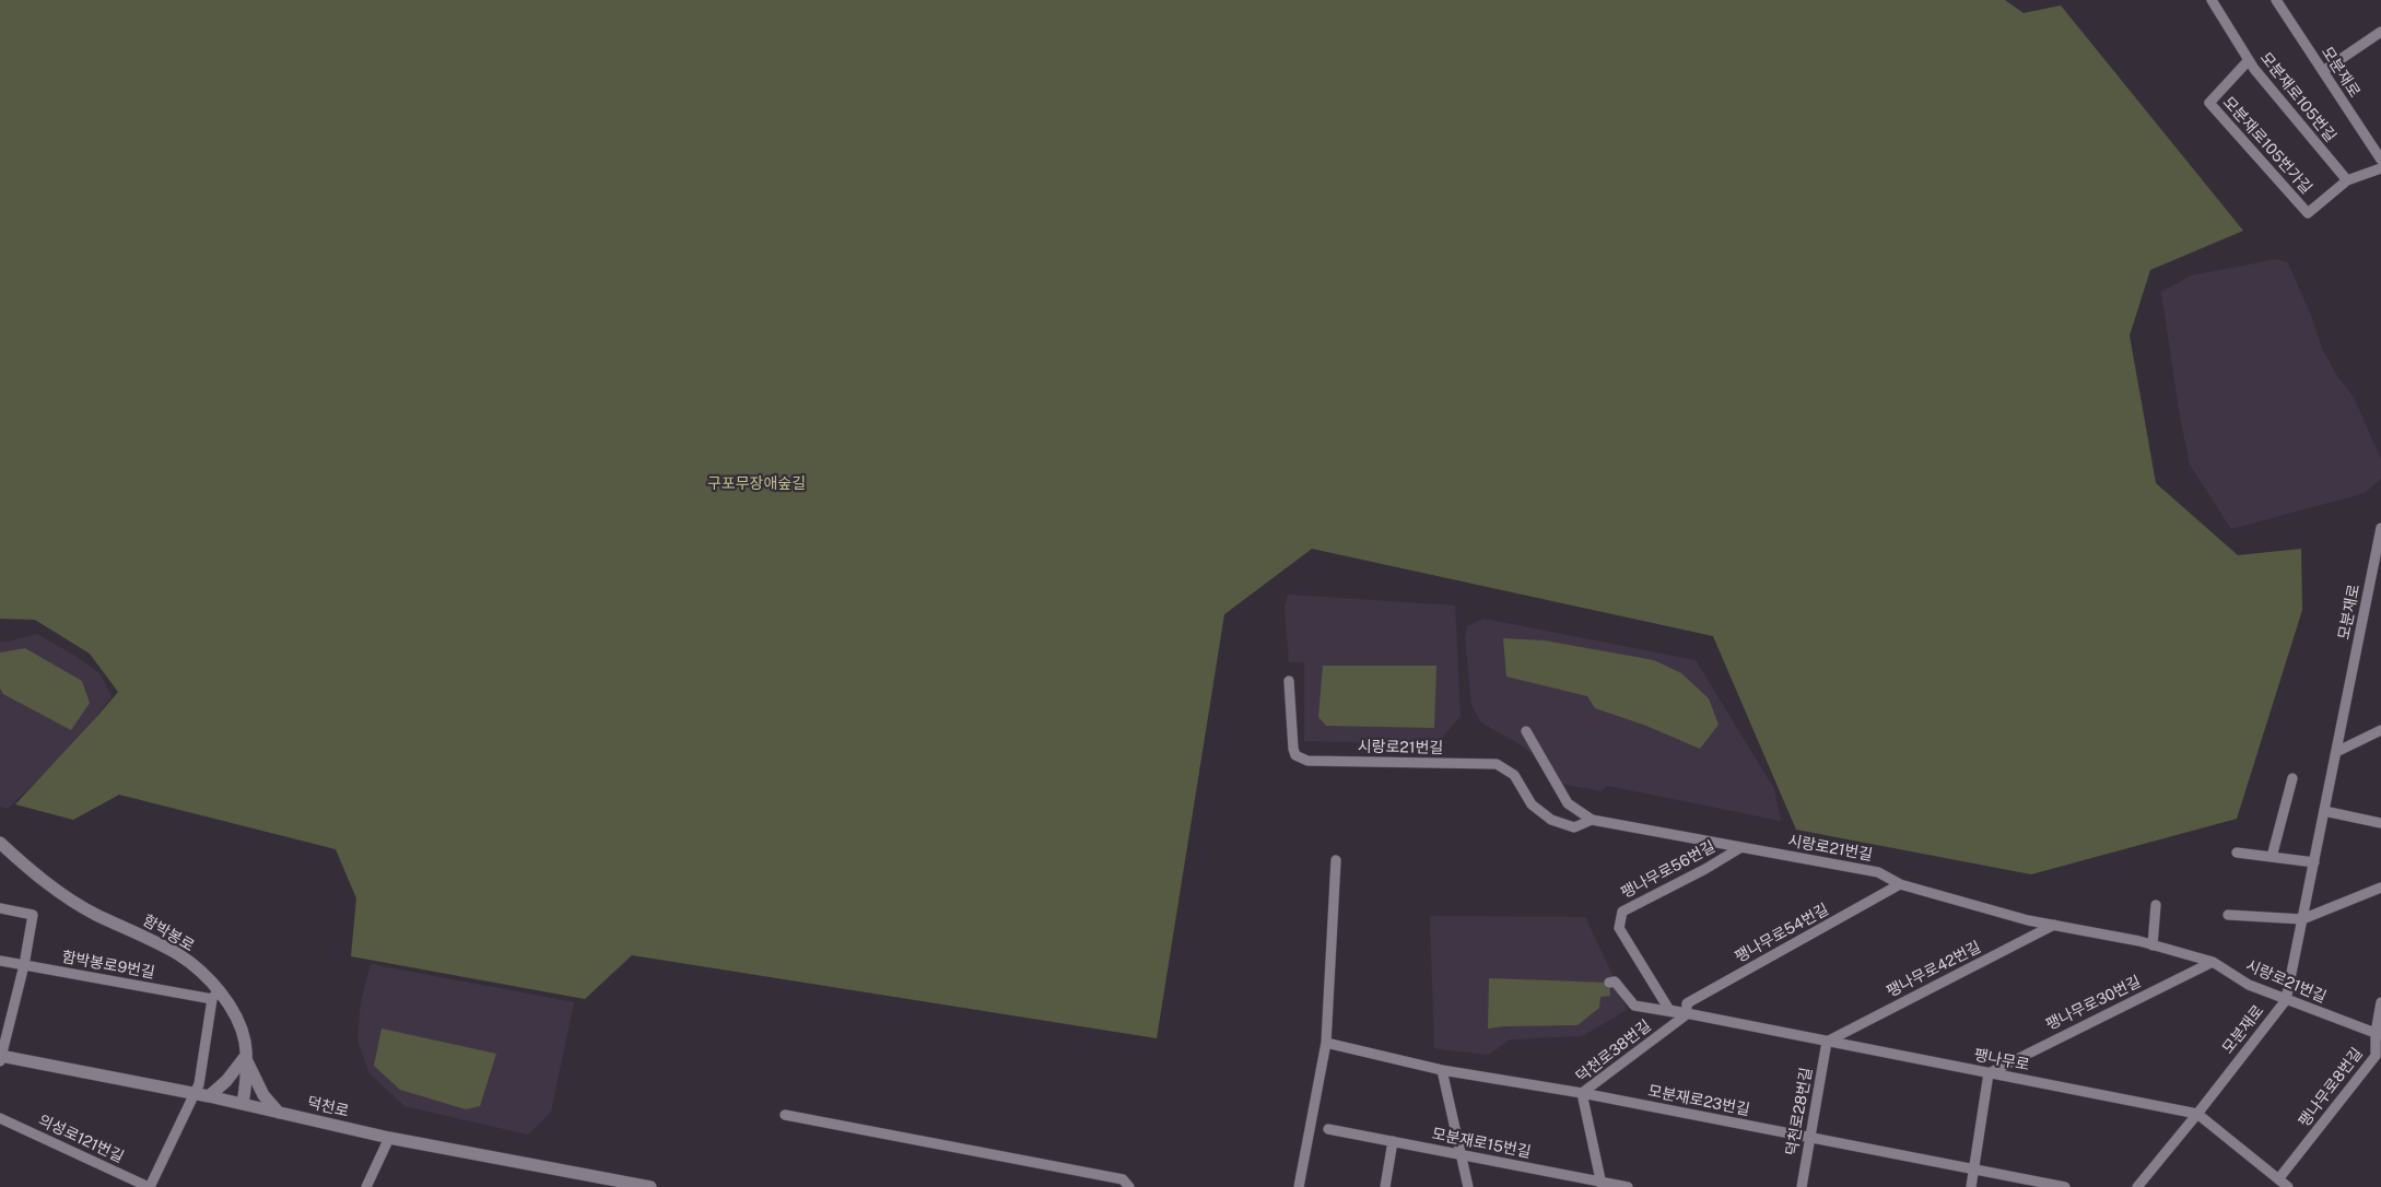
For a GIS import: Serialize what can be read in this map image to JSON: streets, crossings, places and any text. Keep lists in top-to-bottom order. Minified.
{"streets":{"main road":["함박봉로","덕천로"],"street":["모분재로","모분재로105번길","모분재로105번가길","시랑로21번길","팽나무로56번길","팽나무로54번길","함박봉로9번길","팽나무로42번길","팽나무로30번길","덕천로38번길","팽나무로","팽나무로8번길","모분재로23번길","덕천로28번길","의성로121번길","모분재로15번길"]},"crossings":[["모분재로","시랑로21번길"],["모분재로","팽나무로"],["모분재로105번길","모분재로105번가길"],["시랑로21번길","팽나무로56번길"],["시랑로21번길","팽나무로54번길"],["시랑로21번길","팽나무로42번길"],["시랑로21번길","팽나무로30번길"],["시랑로21번길","팽나무로8번길"],["팽나무로56번길","팽나무로"],["함박봉로","함박봉로9번길"],["함박봉로","덕천로"],["팽나무로54번길","덕천로38번길"],["팽나무로54번길","팽나무로"],["팽나무로42번길","팽나무로"],["팽나무로42번길","덕천로28번길"],["팽나무로30번길","팽나무로"],["덕천로38번길","팽나무로"],["덕천로38번길","모분재로23번길"],["덕천로38번길","모분재로15번길"],["팽나무로","팽나무로8번길"],["팽나무로","덕천로28번길"],["모분재로23번길","덕천로28번길"]],"parks":["구포무장애숲길"]}
